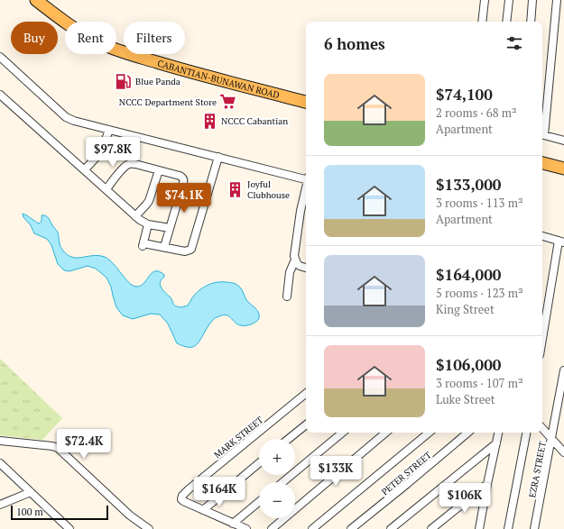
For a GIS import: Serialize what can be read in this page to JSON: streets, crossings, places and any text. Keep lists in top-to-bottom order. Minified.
{"streets":{"main road":["CABANTIAN-BUNAWAN ROAD"],"street":["MARK STREET","EZRA STREET","PETER STREET"]},"places":{"fuel station":["Blue Panda"],"supermarket":["NCCC Department Store"],"building":["NCCC Cabantian","Joyful Clubhouse"]},"scale_bar":"100 m","page":{"chip":["Buy","Rent","Filters"],"heading":"6 homes","list":[{"name":"$74,100","note":"2 rooms · 68 m² · Apartment"},{"name":"$133,000","note":"3 rooms · 113 m² · Apartment"},{"name":"$164,000","note":"5 rooms · 123 m² · King Street"},{"name":"$106,000","note":"3 rooms · 107 m² · Luke Street"}],"price":["$97.8K","$74.1K","$72.4K","$133K","$164K","$106K"],"map_buttons":["+","−"],"scale":"100 m"}}
